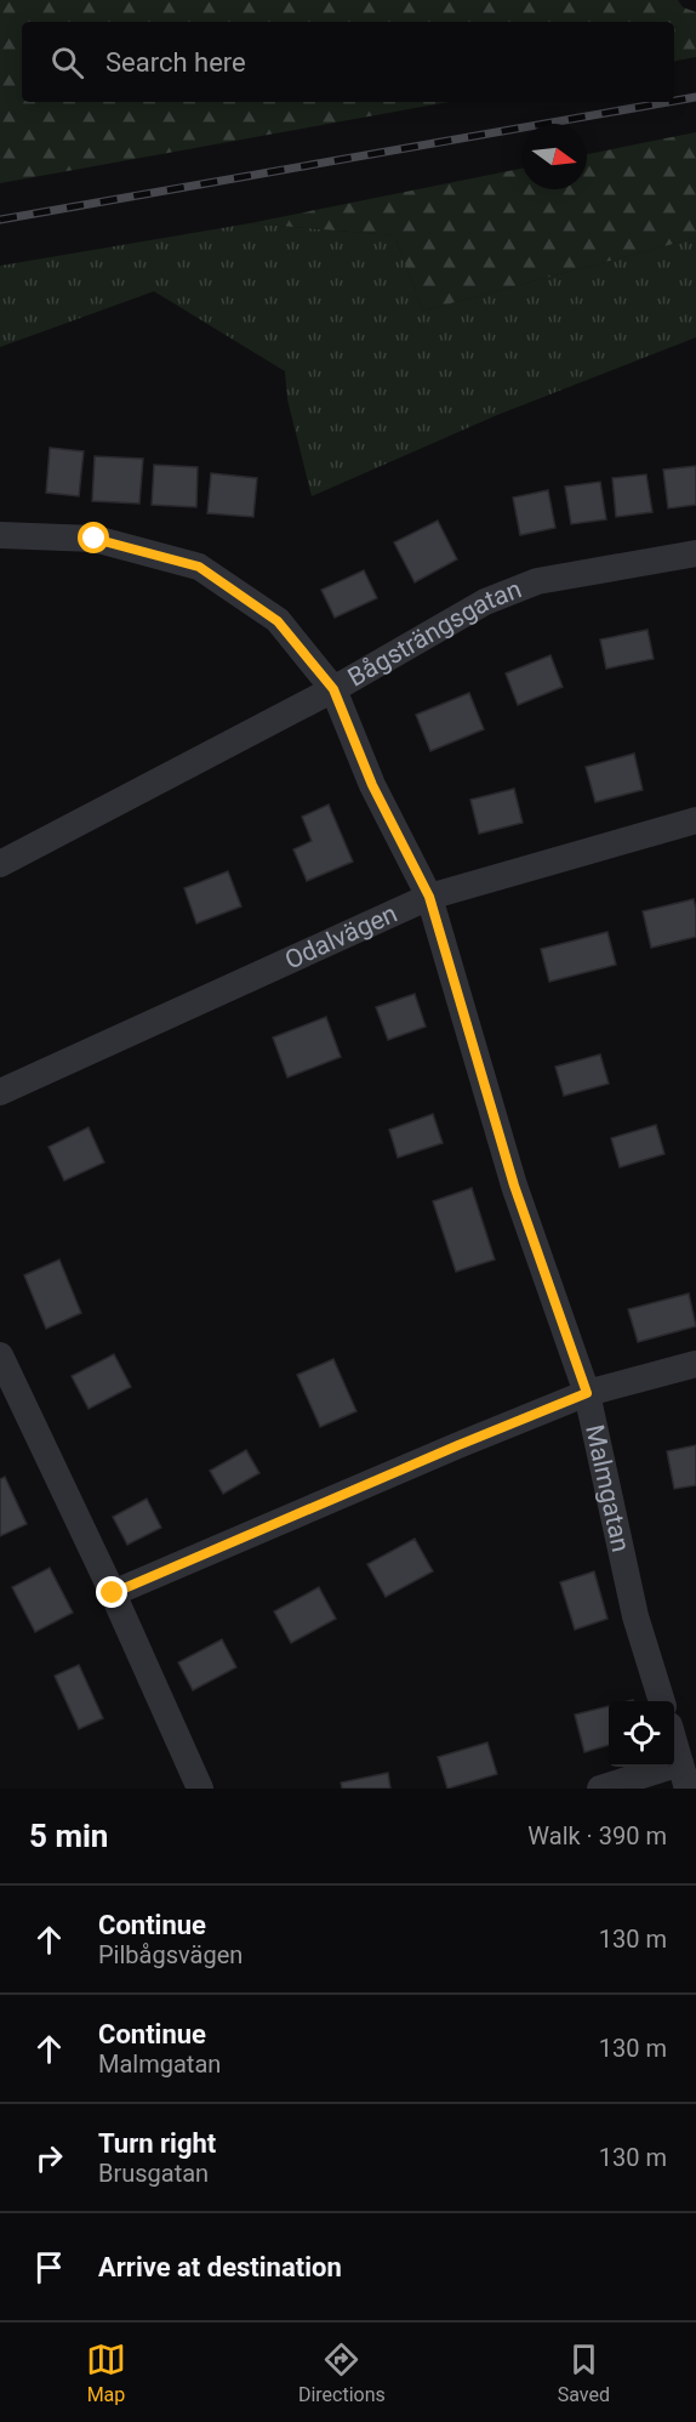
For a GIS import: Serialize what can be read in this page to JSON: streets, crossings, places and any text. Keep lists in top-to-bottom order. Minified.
{"streets":{"street":["Bågsträngsgatan","Odalvägen","Malmgatan"]},"crossings":[["Bågsträngsgatan","Malmgatan"],["Odalvägen","Malmgatan"]],"north":"right","page":{"search":"Search here","heading":["5 min","Walk · 390 m"],"list":[["Continue","Pilbågsvägen","130 m"],["Continue","Malmgatan","130 m"],["Turn right","Brusgatan","130 m"],"Arrive at destination"],"nav":["Map","Directions","Saved"]}}
